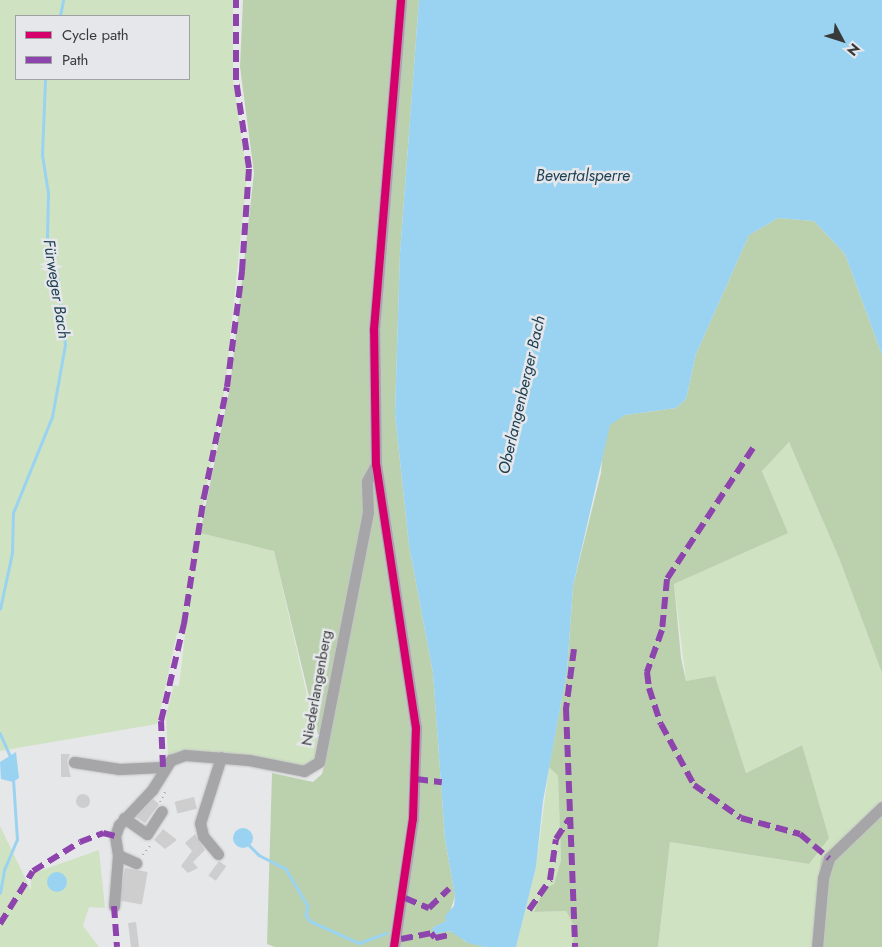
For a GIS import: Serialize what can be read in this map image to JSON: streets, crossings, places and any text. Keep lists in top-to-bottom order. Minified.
{"streets":{"street":["Niederlangenberg"]},"water":["Bevertalsperre","Fürweger Bach","Oberlangenberger Bach"],"legend":["Cycle path","Path"],"north":"bottom right"}
